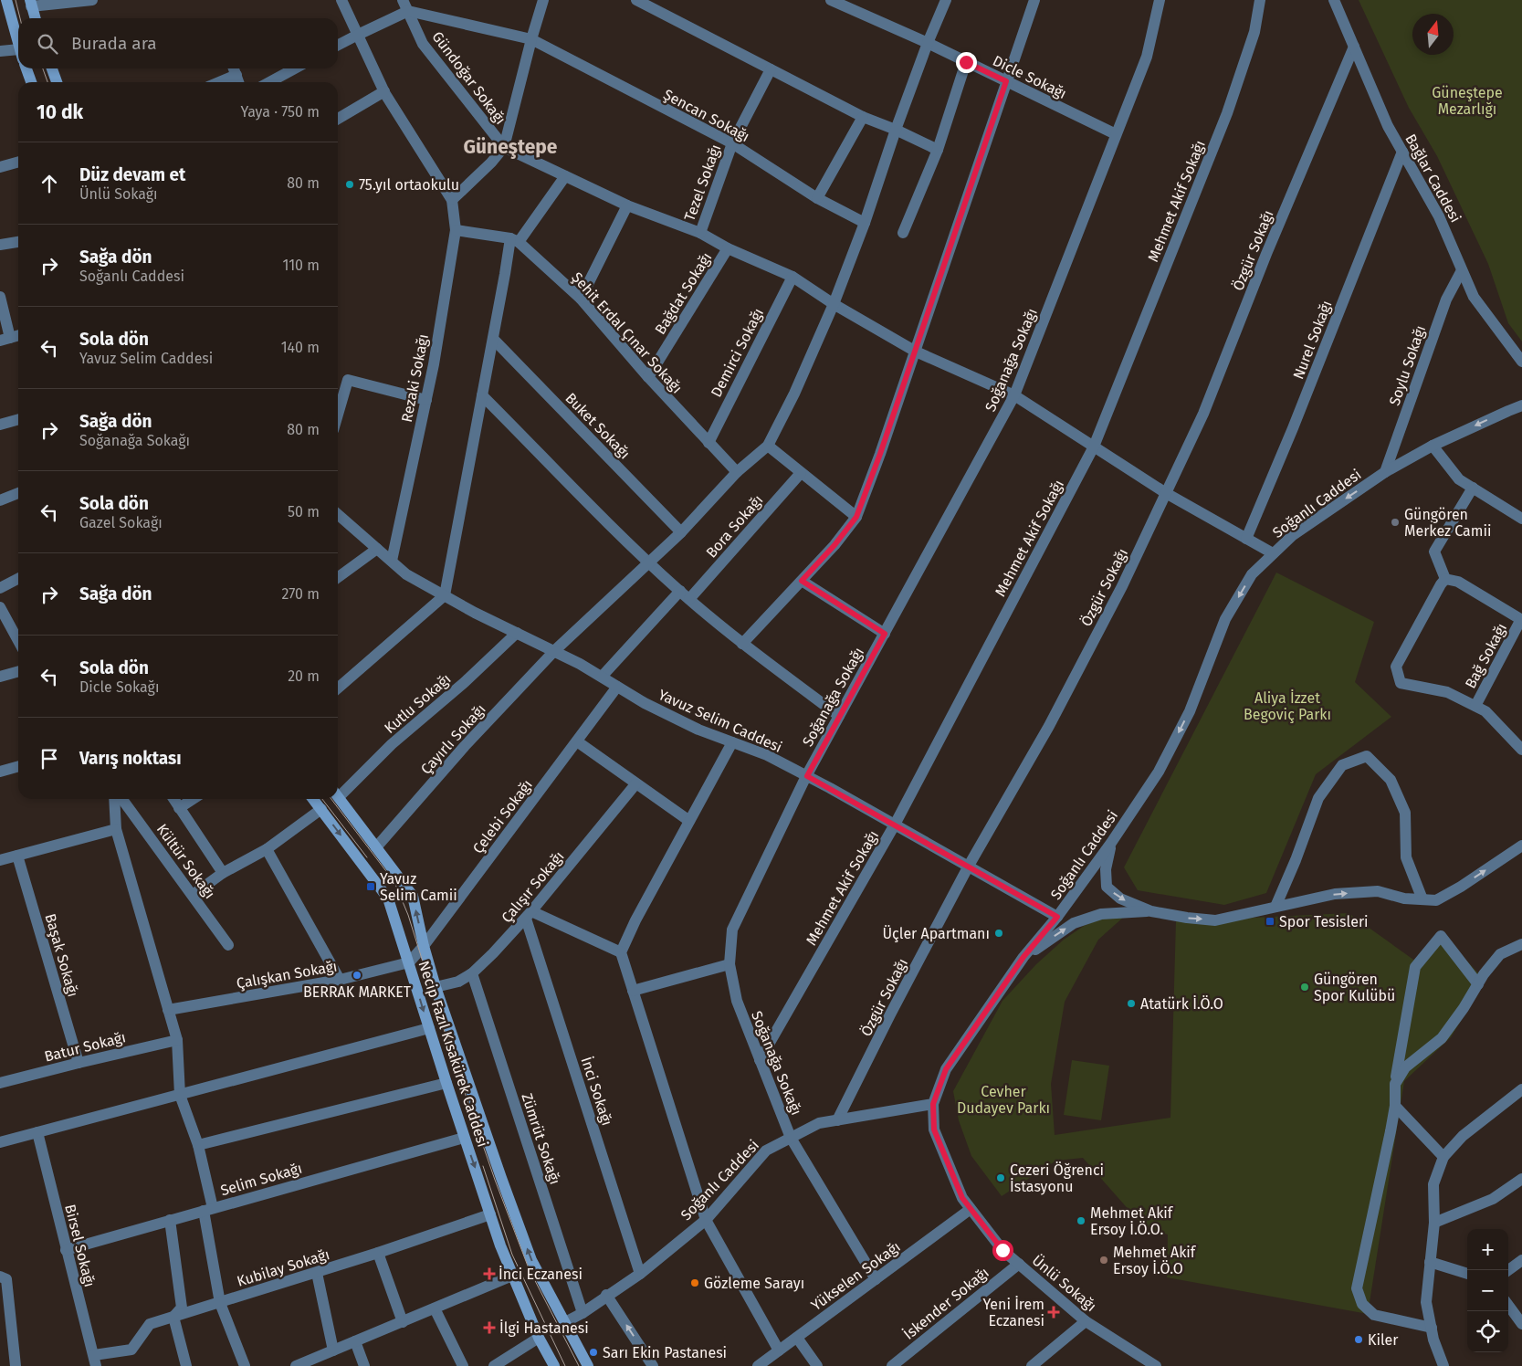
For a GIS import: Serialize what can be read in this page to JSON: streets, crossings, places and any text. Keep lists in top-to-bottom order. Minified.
{"streets":{"main road":["Necip Fazıl Kısakürek Caddesi"],"street":["Dicle Sokağı","Gündoğar Sokağı","Şencan Sokağı","Bağlar Caddesi","Tezel Sokağı","Mehmet Akif Sokağı","Özgür Sokağı","Bağdat Sokağı","Şehit Erdal Çınar Sokağı","Nurel Sokağı","Demirci Sokağı","Soğanağa Sokağı","Soylu Sokağı","Rezaki Sokağı","Buket Sokağı","Soğanlı Caddesi","Bora Sokağı","Bağ Sokağı","Kutlu Sokağı","Yavuz Selim Caddesi","Çayırlı Sokağı","Çelebi Sokağı","Kültür Sokağı","Çalışır Sokağı","Başak Sokağı","Çalışkan Sokağı","Batur Sokağı","İnci Sokağı","Zümrüt Sokağı","Selim Sokağı","Birsel Sokağı","Kubilay Sokağı","Yükselen Sokağı","Ünlü Sokağı","İskender Sokağı"]},"crossings":[["Dicle Sokağı","Soğanağa Sokağı"],["Gündoğar Sokağı","Şencan Sokağı"],["Şencan Sokağı","Tezel Sokağı"],["Bağlar Caddesi","Özgür Sokağı"],["Bağlar Caddesi","Nurel Sokağı"],["Bağlar Caddesi","Soylu Sokağı"],["Mehmet Akif Sokağı","Soğanağa Sokağı"],["Mehmet Akif Sokağı","Yavuz Selim Caddesi"],["Özgür Sokağı","Soğanlı Caddesi"],["Özgür Sokağı","Yavuz Selim Caddesi"],["Bağdat Sokağı","Şehit Erdal Çınar Sokağı"],["Şehit Erdal Çınar Sokağı","Demirci Sokağı"],["Şehit Erdal Çınar Sokağı","Çayırlı Sokağı"],["Soğanağa Sokağı","Soğanlı Caddesi"],["Soğanağa Sokağı","Yavuz Selim Caddesi"],["Soğanağa Sokağı","Yükselen Sokağı"],["Soylu Sokağı","Soğanlı Caddesi"],["Rezaki Sokağı","Yavuz Selim Caddesi"],["Buket Sokağı","Çayırlı Sokağı"],["Soğanlı Caddesi","Yavuz Selim Caddesi"],["Soğanlı Caddesi","Necip Fazıl Kısakürek Caddesi"],["Soğanlı Caddesi","İnci Sokağı"],["Soğanlı Caddesi","Zümrüt Sokağı"],["Soğanlı Caddesi","Ünlü Sokağı"],["Kutlu Sokağı","Yavuz Selim Caddesi"],["Yavuz Selim Caddesi","Çayırlı Sokağı"],["Yavuz Selim Caddesi","Çelebi Sokağı"],["Çayırlı Sokağı","Necip Fazıl Kısakürek Caddesi"],["Çelebi Sokağı","Çalışkan Sokağı"],["Çelebi Sokağı","Necip Fazıl Kısakürek Caddesi"],["Çalışır Sokağı","Necip Fazıl Kısakürek Caddesi"],["Çalışır Sokağı","İnci Sokağı"],["Çalışır Sokağı","Zümrüt Sokağı"],["Başak Sokağı","Batur Sokağı"],["Çalışkan Sokağı","Necip Fazıl Kısakürek Caddesi"],["Necip Fazıl Kısakürek Caddesi","Selim Sokağı"],["Necip Fazıl Kısakürek Caddesi","Kubilay Sokağı"],["Selim Sokağı","Birsel Sokağı"],["Birsel Sokağı","Kubilay Sokağı"],["Yükselen Sokağı","Ünlü Sokağı"],["Ünlü Sokağı","İskender Sokağı"]],"one_way":["Soğanlı Caddesi"],"districts":["Güneştepe"],"parks":["Güneştepe Mezarlığı","Aliya İzzet Begoviç Parkı","Cevher Dudayev Parkı"],"places":{"other":["75.yıl ortaokulu","Güngören Merkez Camii","Üçler Apartmanı","BERRAK MARKET","Güngören Spor Kulübü","Atatürk İ.Ö.O","Cezeri Öğrenci İstasyonu","Mehmet Akif Ersoy İ.Ö.O.","Mehmet Akif Ersoy İ.Ö.O","Gözleme Sarayı","Kiler","Sarı Ekin Pastanesi"],"transit":["Yavuz Selim Camii","Spor Tesisleri"],"health":["İnci Eczanesi","Yeni İrem Eczanesi","İlgi Hastanesi"]},"north":"top","page":{"search":"Burada ara","heading":["10 dk","Yaya · 750 m"],"list":[["Düz devam et","Ünlü Sokağı","80 m"],["Sağa dön","Soğanlı Caddesi","110 m"],["Sola dön","Yavuz Selim Caddesi","140 m"],["Sağa dön","Soğanağa Sokağı","80 m"],["Sola dön","Gazel Sokağı","50 m"],["Sağa dön","270 m"],["Sola dön","Dicle Sokağı","20 m"],"Varış noktası"],"map_buttons":["+","−"]}}
